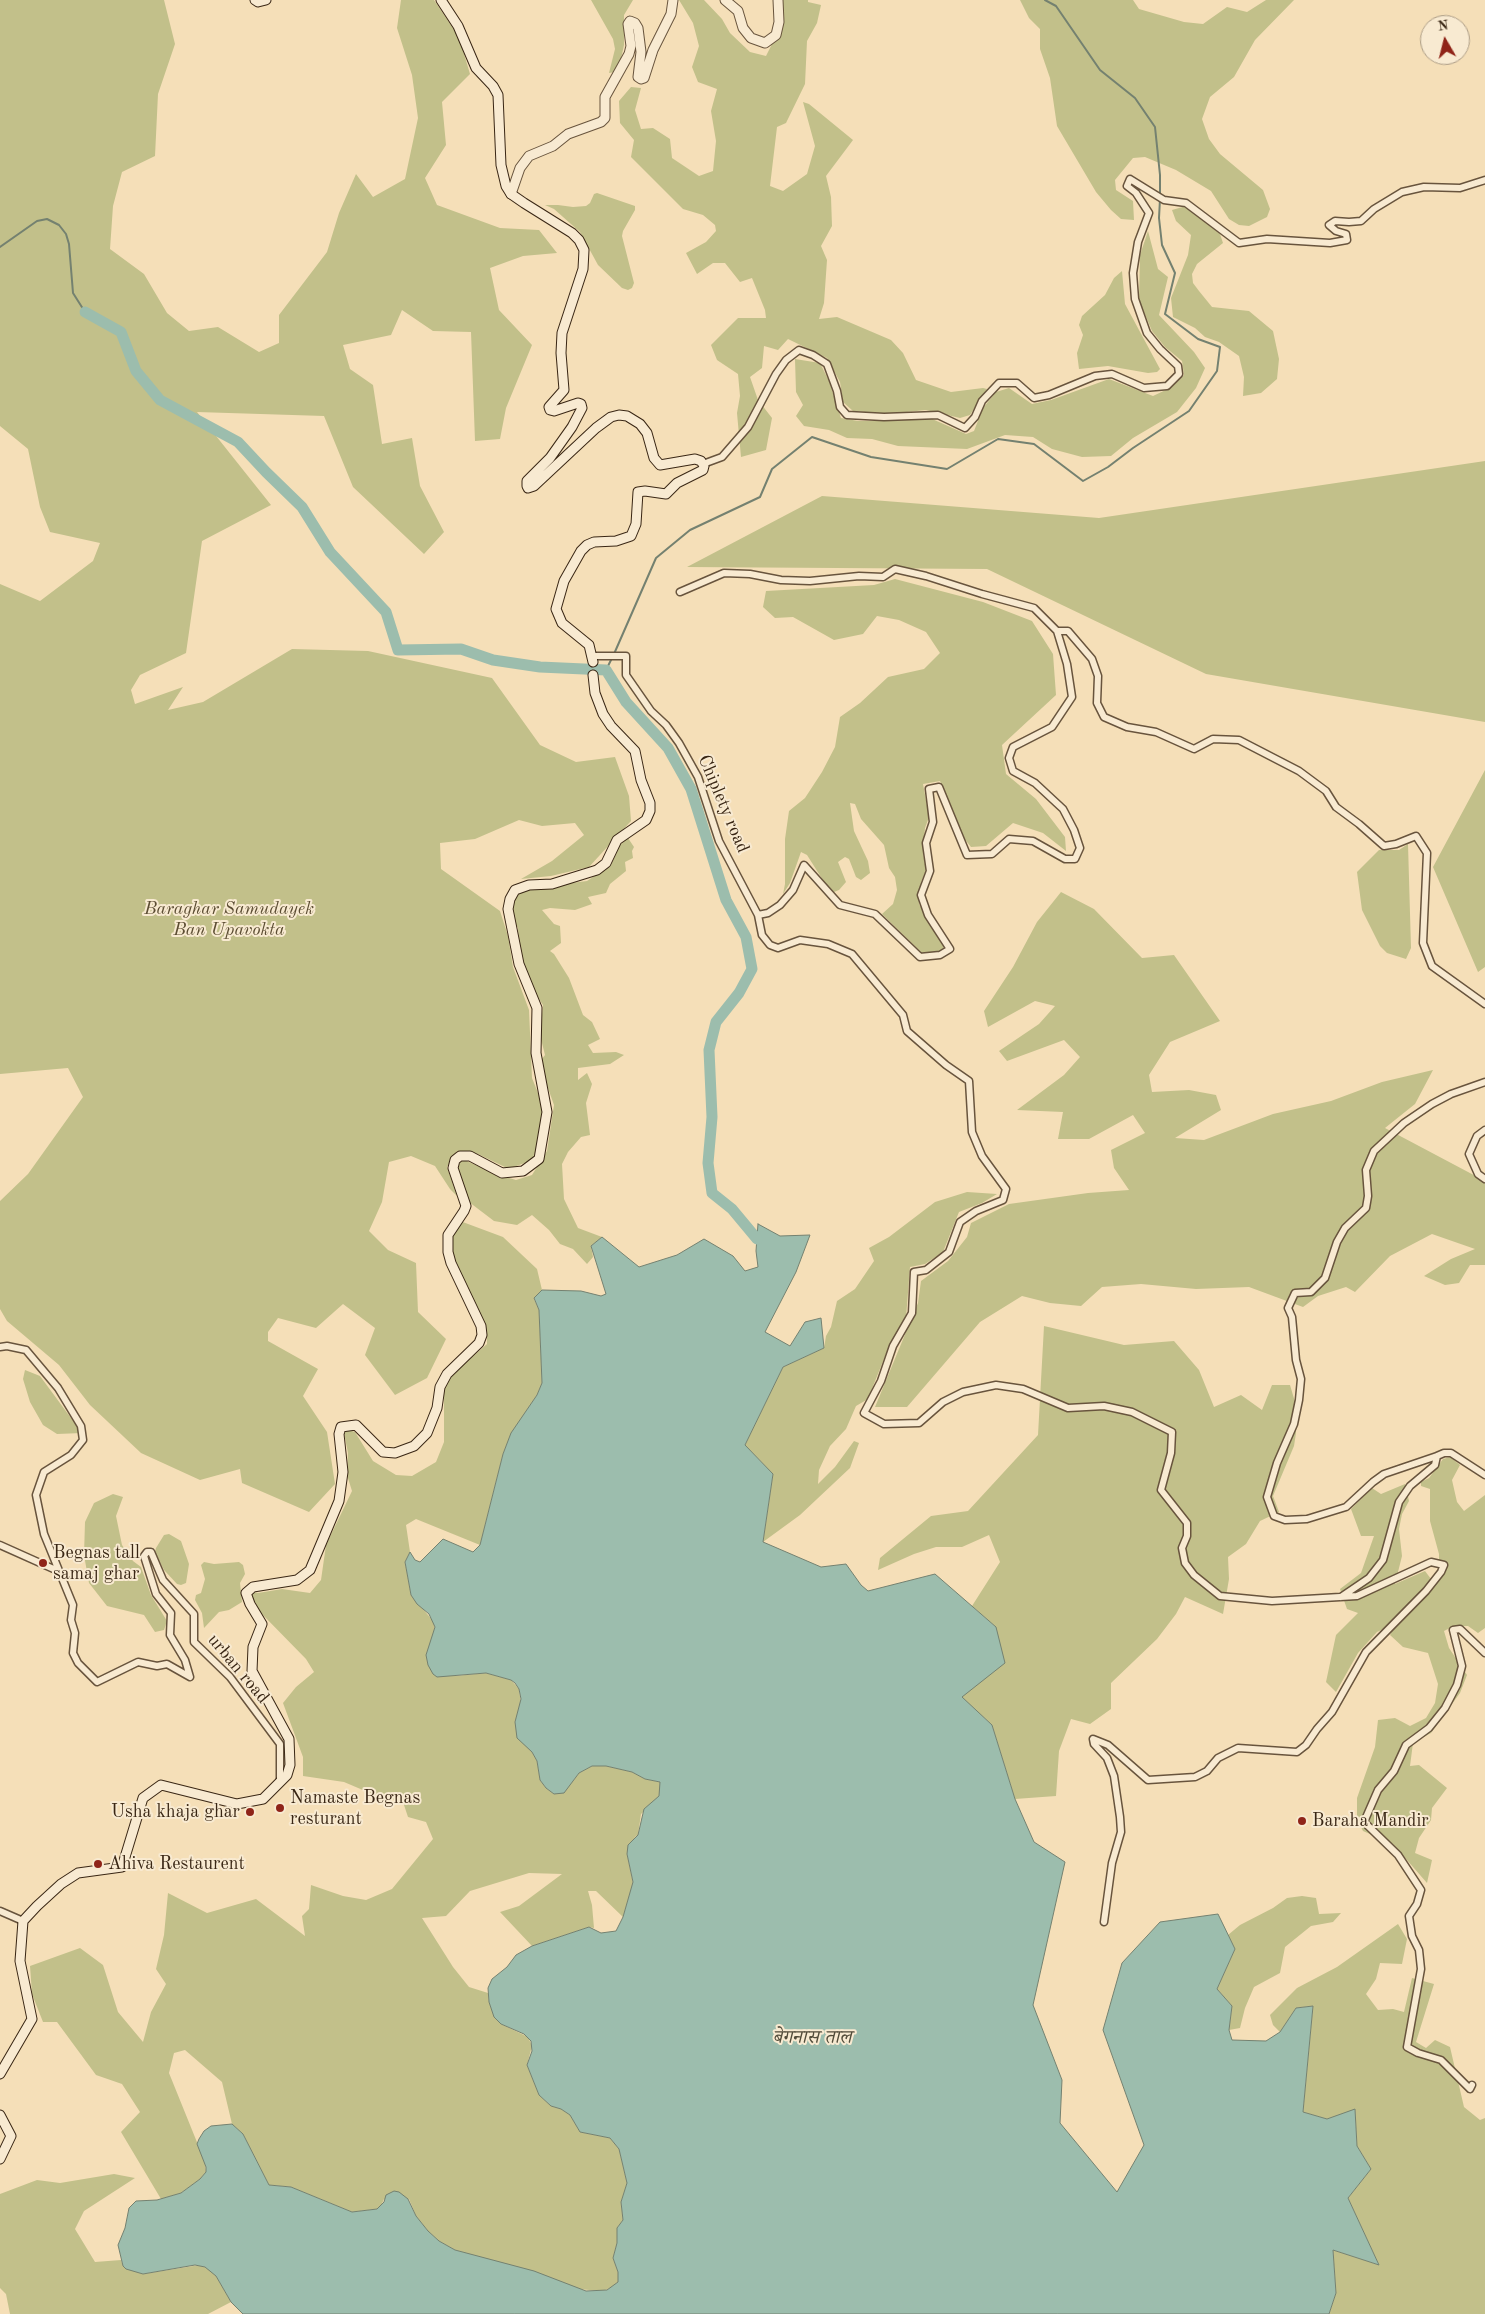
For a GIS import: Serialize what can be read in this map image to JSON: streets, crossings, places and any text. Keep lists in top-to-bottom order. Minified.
{"streets":{"street":["Chiplety road","urban road"]},"water":["बेगनास ताल"],"parks":["Baraghar Samudayek Ban Upavokta"],"places":["Begnas tall samaj ghar","Namaste Begnas resturant","Usha khaja ghar","Baraha Mandir","Ahiva Restaurent"],"north":"top"}
